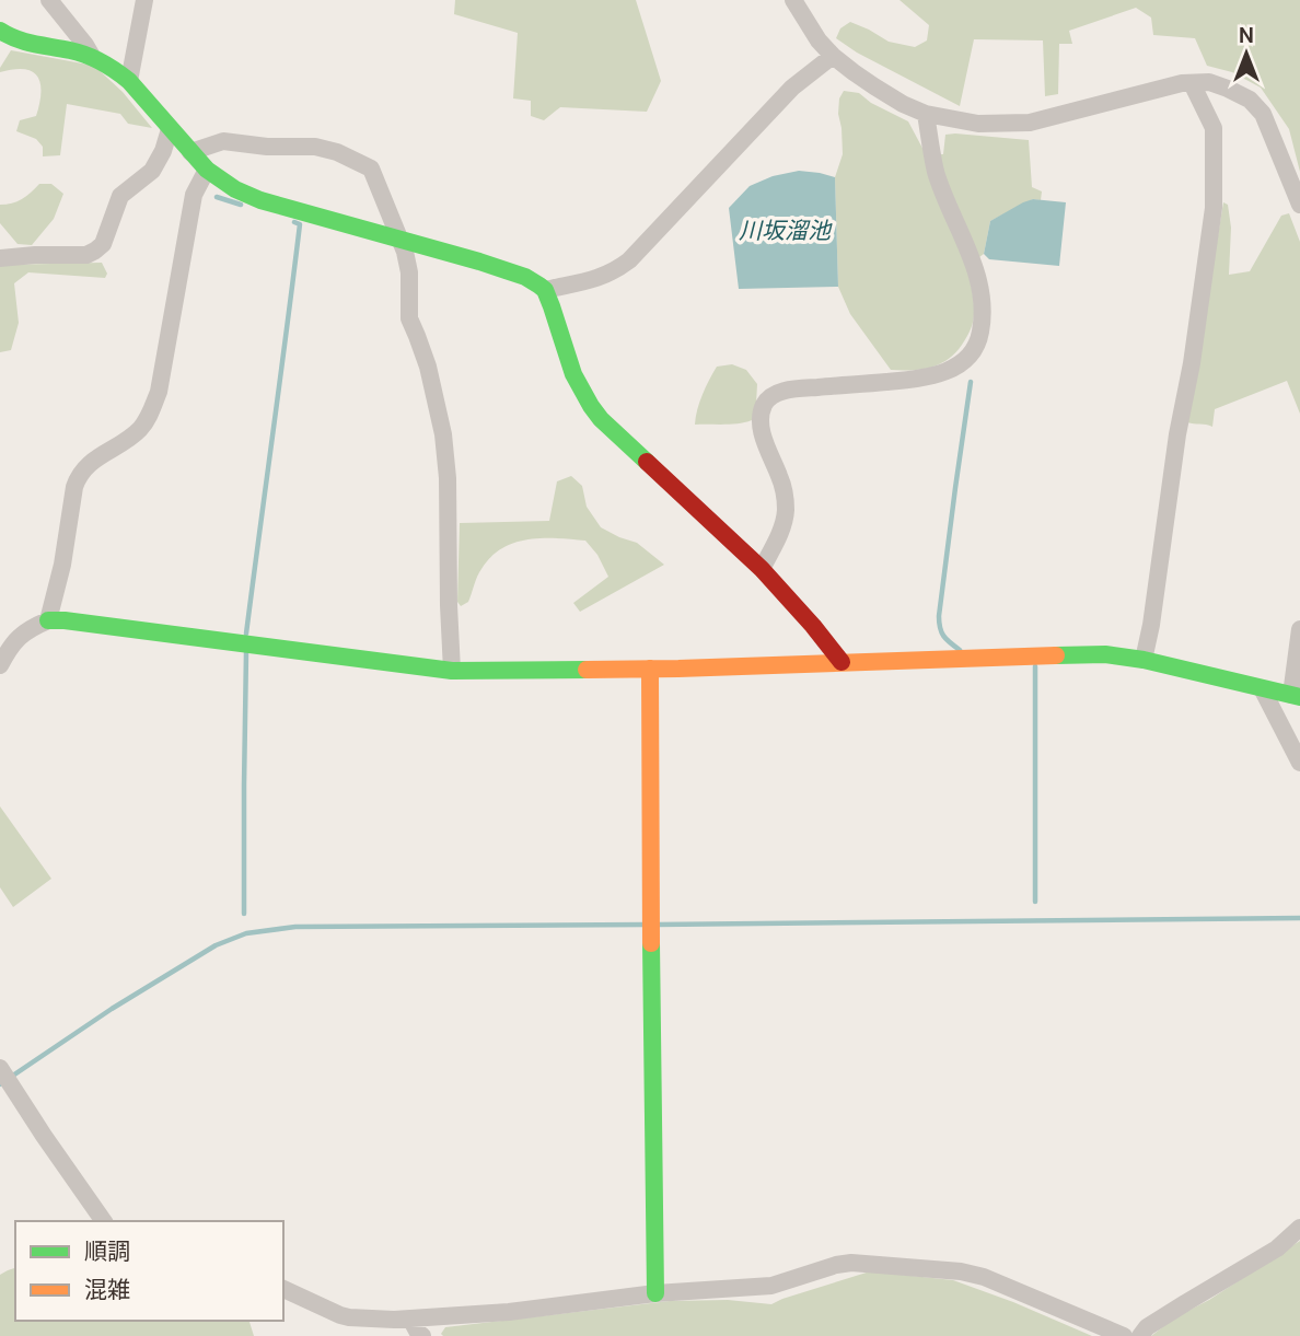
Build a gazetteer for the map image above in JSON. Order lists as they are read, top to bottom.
{
  "water": ["川坂溜池"],
  "legend": ["順調", "混雑"],
  "north": "top"
}
